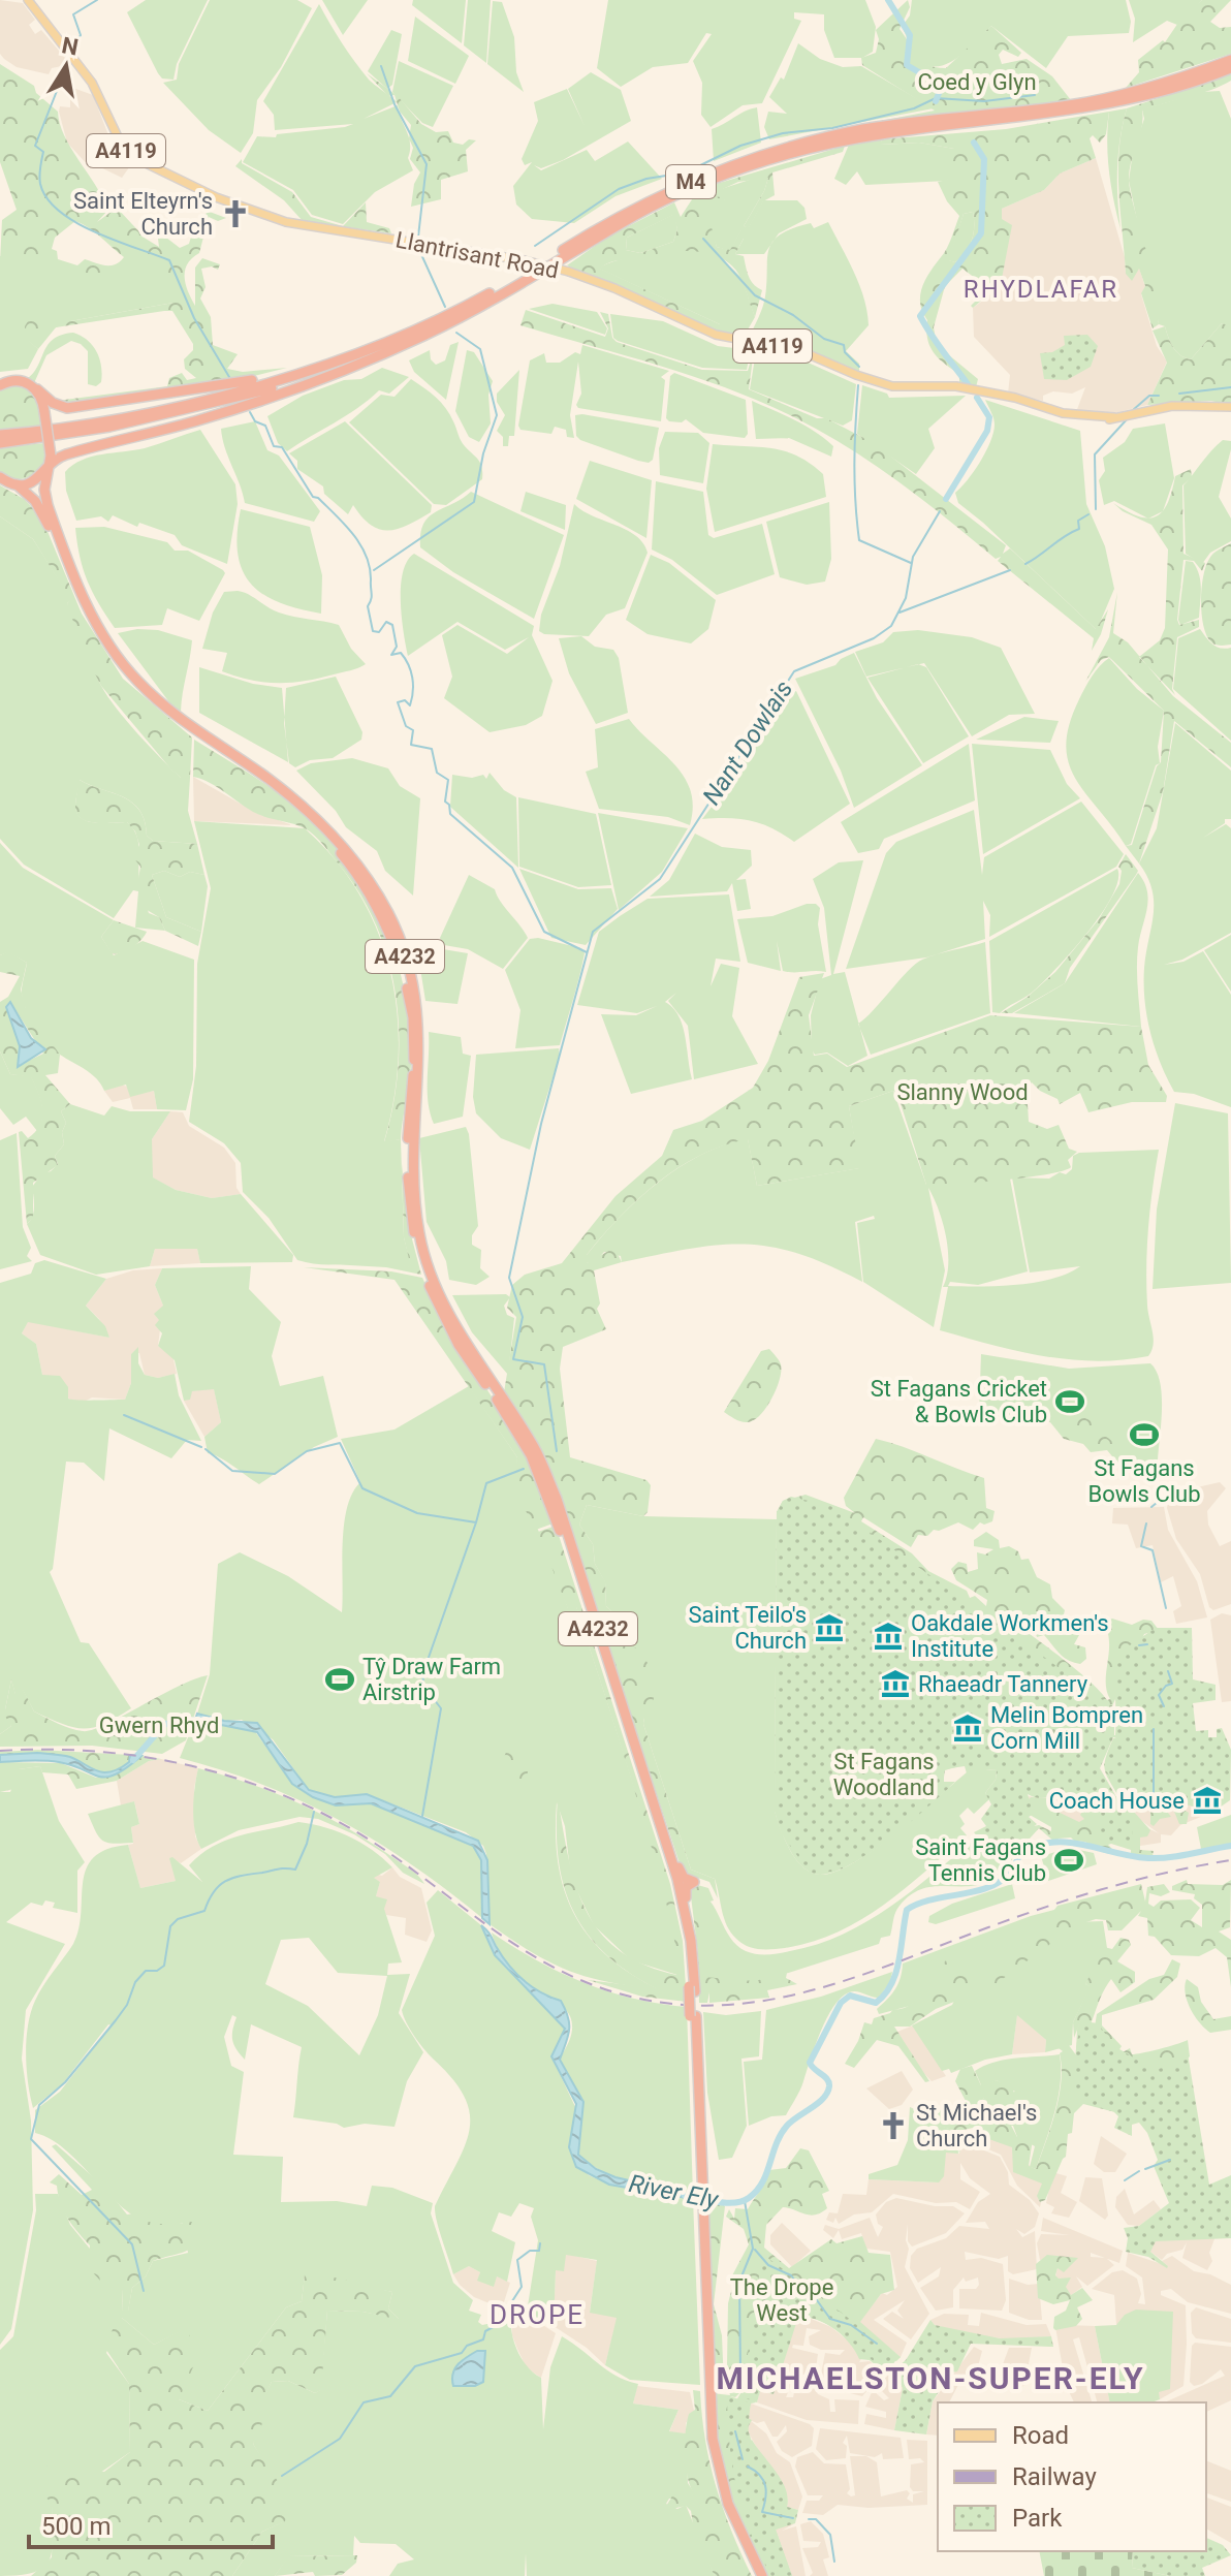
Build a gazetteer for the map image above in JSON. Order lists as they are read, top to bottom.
{
  "streets": {
    "highway": ["M4", "A4232"],
    "main road": ["A4119", "Llantrisant Road"]
  },
  "districts": ["RHYDLAFAR", "DROPE", "MICHAELSTON-SUPER-ELY"],
  "water": ["Nant Dowlais", "River Ely"],
  "parks": [
    "Coed y Glyn",
    "Slanny Wood",
    "Gwern Rhyd",
    "St Fagans Woodland",
    "The Drope West"
  ],
  "places": {
    "church": ["Saint Elteyrn's Church", "St Michael's Church"],
    "sports": [
      "St Fagans Cricket & Bowls Club",
      "St Fagans Bowls Club",
      "Tŷ Draw Farm Airstrip",
      "Saint Fagans Tennis Club"
    ],
    "museum": [
      "Saint Teilo's Church",
      "Oakdale Workmen's Institute",
      "Rhaeadr Tannery",
      "Melin Bompren Corn Mill",
      "Coach House"
    ]
  },
  "legend": ["Road", "Railway", "Park"],
  "scale_bar": "500 m",
  "north": "top"
}
